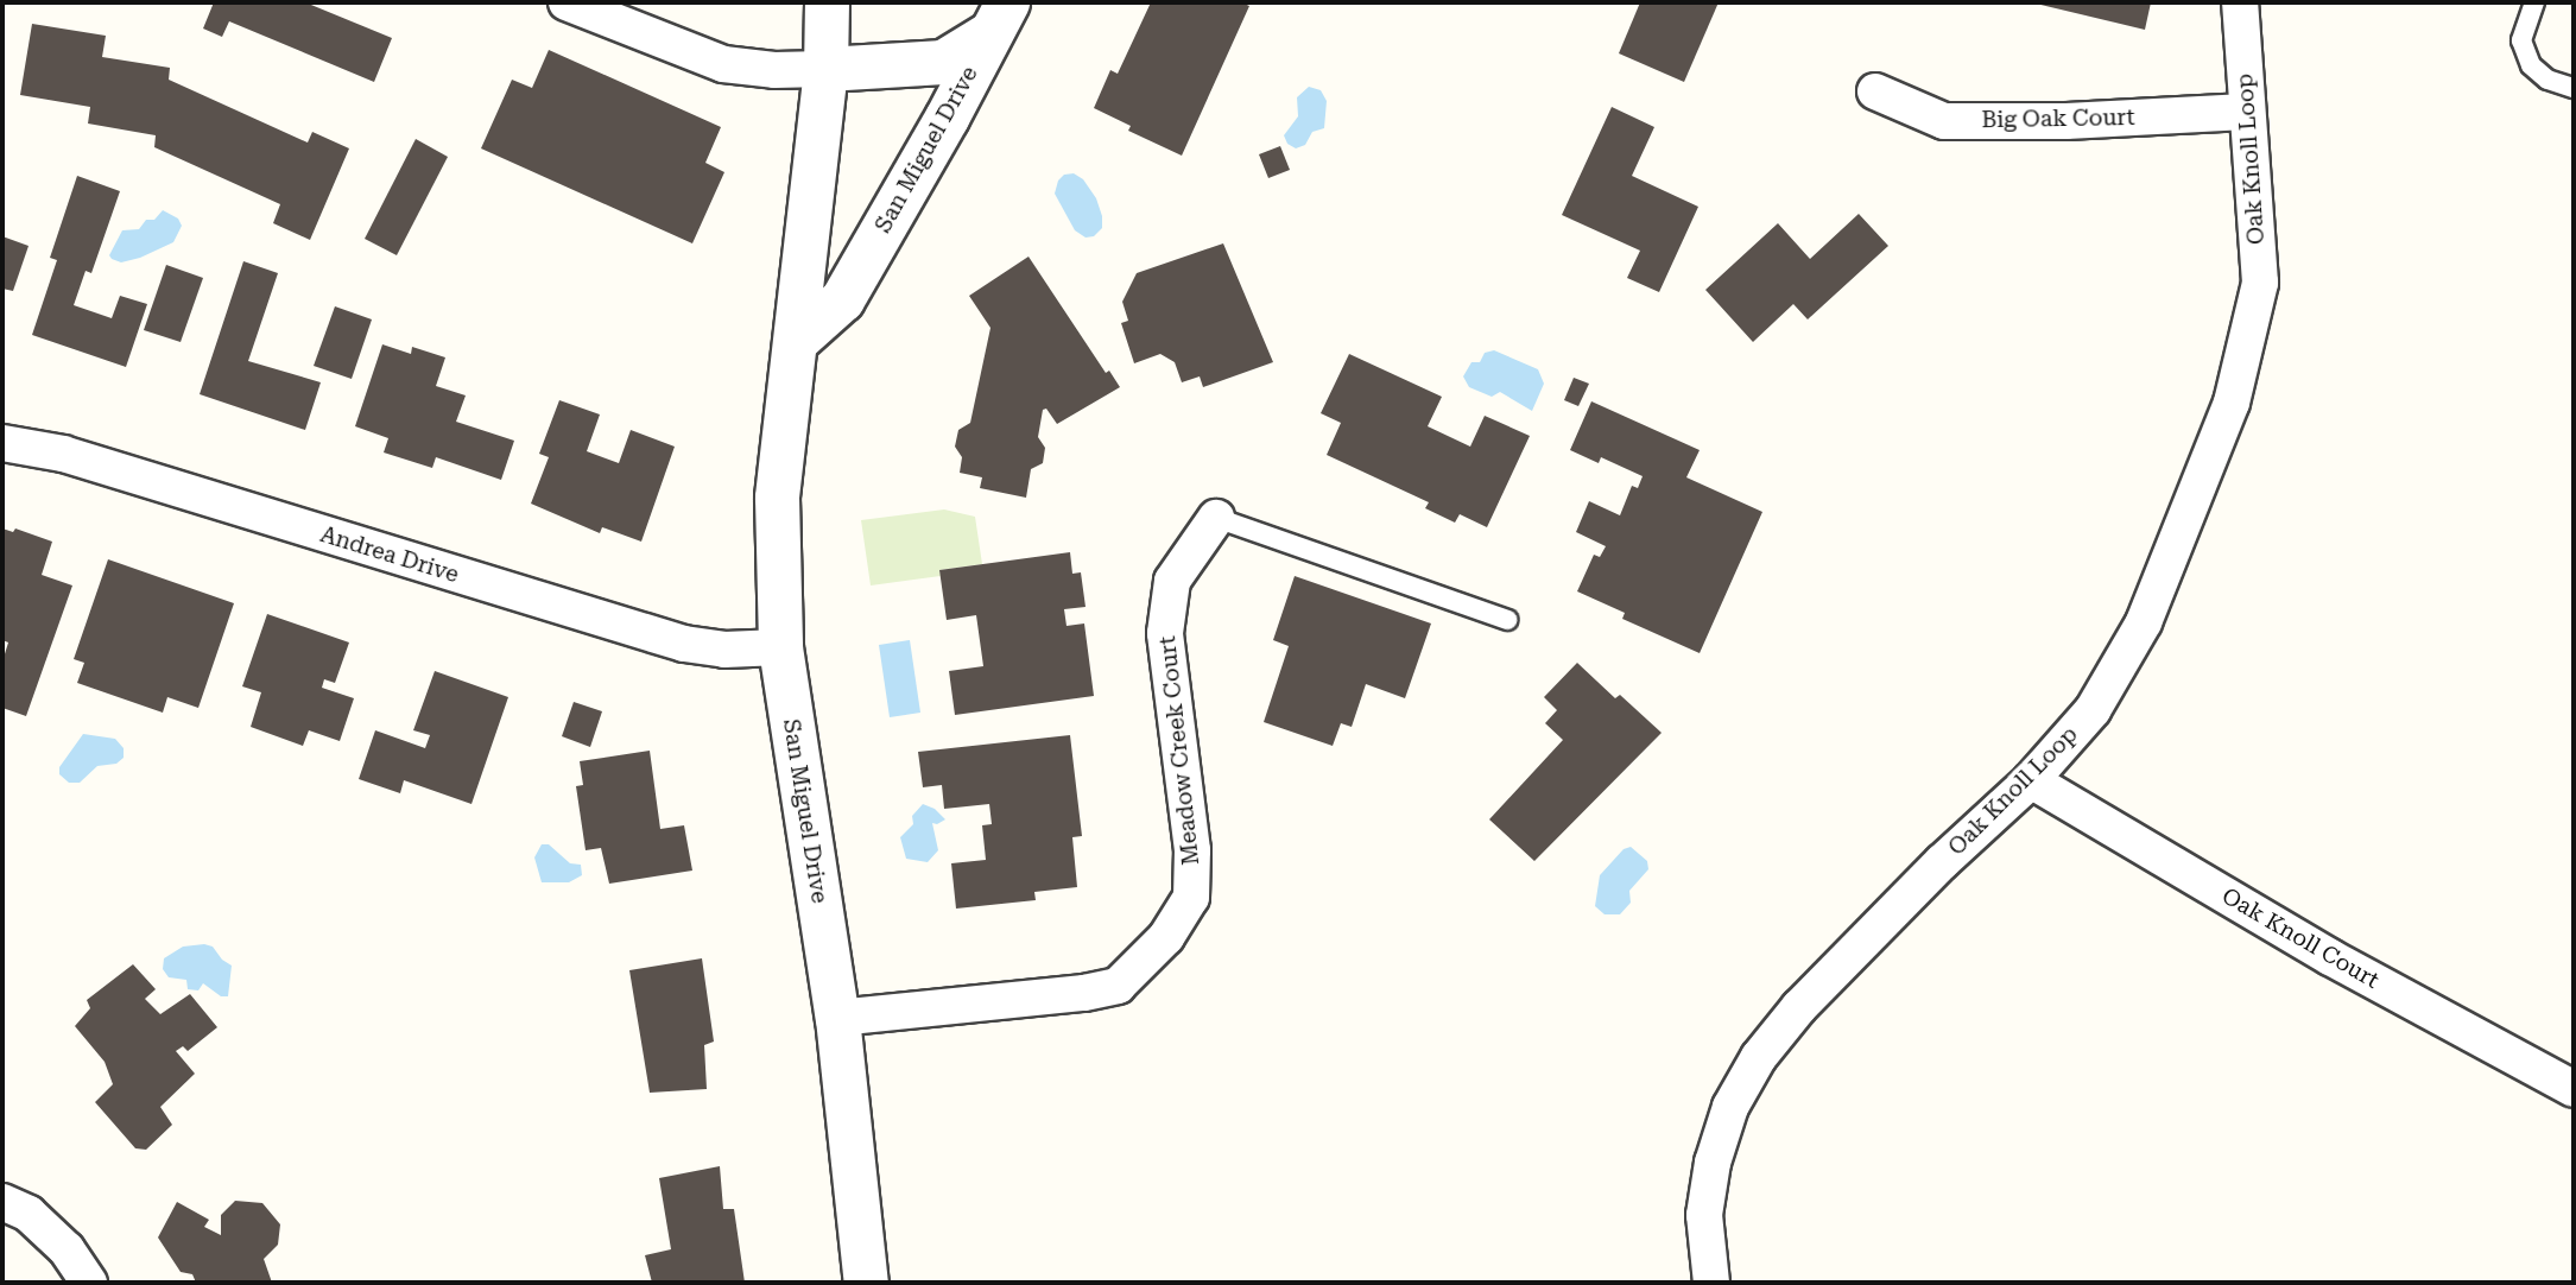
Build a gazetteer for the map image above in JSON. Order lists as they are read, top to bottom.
{
  "streets": {
    "street": [
      "Big Oak Court",
      "San Miguel Drive",
      "Oak Knoll Loop",
      "Andrea Drive",
      "Meadow Creek Court",
      "Oak Knoll Court"
    ]
  },
  "crossings": [
    ["Big Oak Court", "Oak Knoll Loop"],
    ["San Miguel Drive", "Andrea Drive"],
    ["San Miguel Drive", "Meadow Creek Court"],
    ["Oak Knoll Loop", "Oak Knoll Court"]
  ]
}
